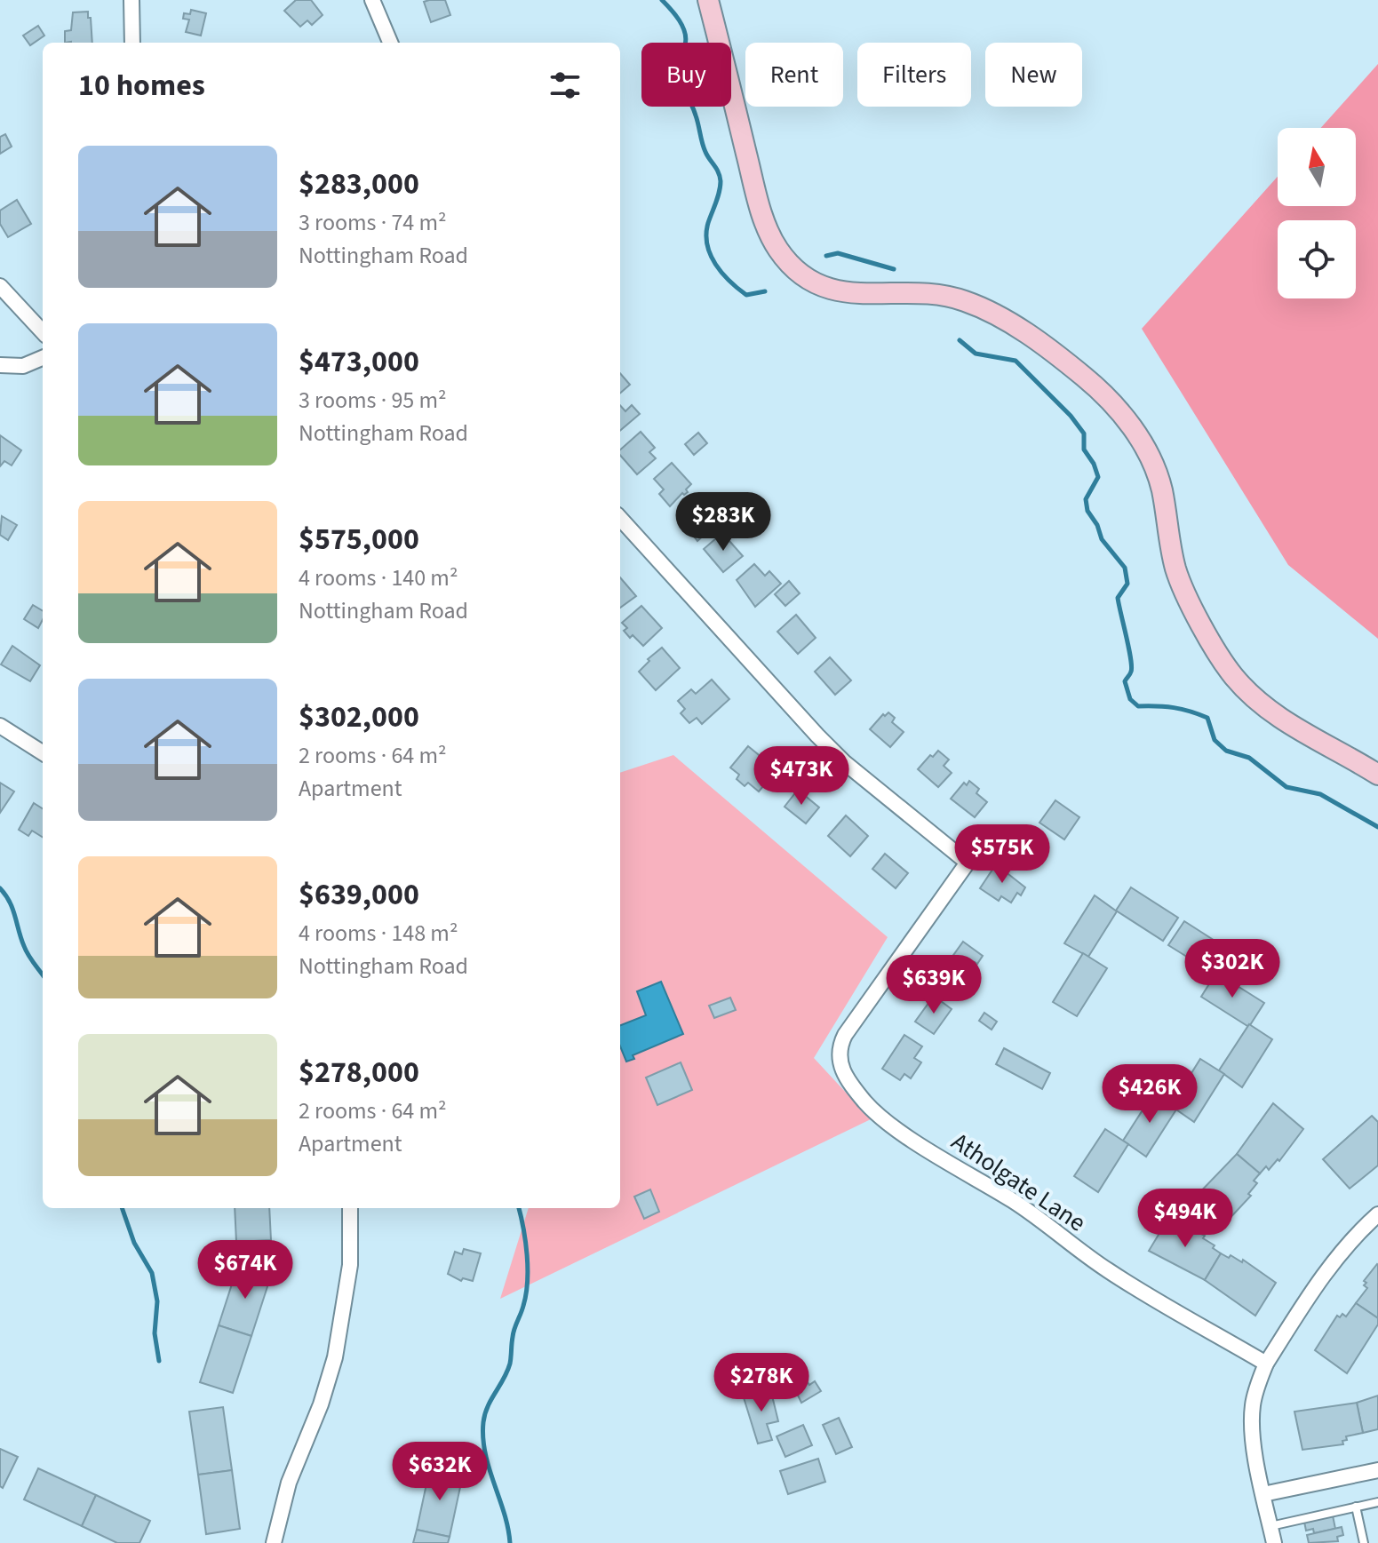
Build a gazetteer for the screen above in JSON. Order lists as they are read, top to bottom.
{
  "streets": {
    "street": ["Atholgate Lane"]
  },
  "north": "top",
  "page": {
    "chip": [
      "Buy",
      "Rent",
      "Filters",
      "New"
    ],
    "heading": "10 homes",
    "list": [
      {
        "name": "$283,000",
        "note": "3 rooms · 74 m² · Nottingham Road"
      },
      {
        "name": "$473,000",
        "note": "3 rooms · 95 m² · Nottingham Road"
      },
      {
        "name": "$575,000",
        "note": "4 rooms · 140 m² · Nottingham Road"
      },
      {
        "name": "$302,000",
        "note": "2 rooms · 64 m² · Apartment"
      },
      {
        "name": "$639,000",
        "note": "4 rooms · 148 m² · Nottingham Road"
      },
      {
        "name": "$278,000",
        "note": "2 rooms · 64 m² · Apartment"
      }
    ],
    "price": [
      "$283K",
      "$473K",
      "$575K",
      "$302K",
      "$639K",
      "$426K",
      "$494K",
      "$674K",
      "$278K",
      "$632K"
    ]
  }
}
